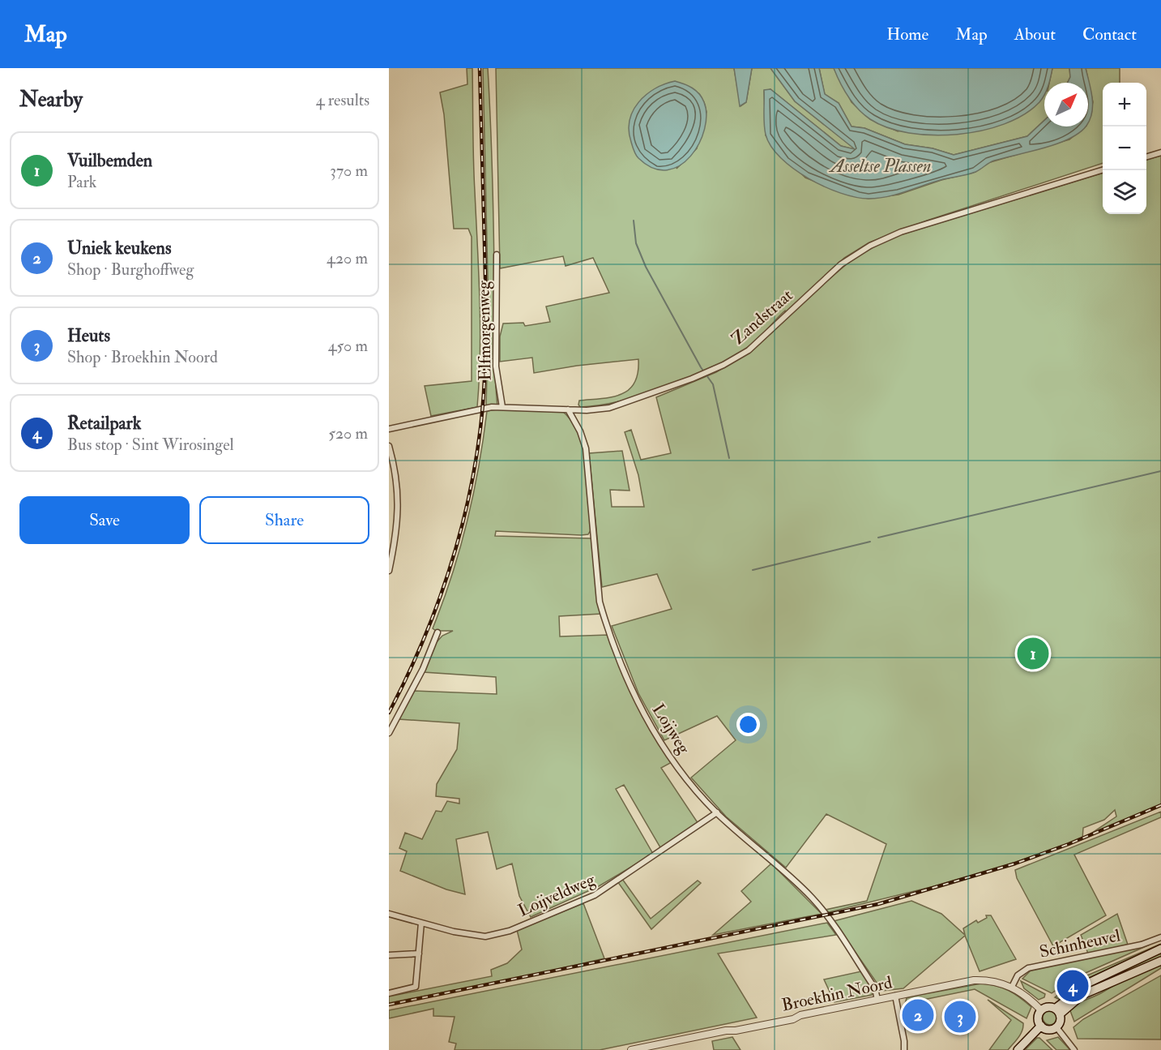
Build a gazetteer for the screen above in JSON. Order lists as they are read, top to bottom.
{
  "streets": {
    "street": [
      "Zandstraat",
      "Elfmorgenweg",
      "Loijweg",
      "Loijveldweg",
      "Schinheuvel",
      "Broekhin Noord"
    ]
  },
  "crossings": [
    ["Zandstraat", "Elfmorgenweg"],
    ["Zandstraat", "Loijweg"],
    ["Loijweg", "Loijveldweg"],
    ["Loijweg", "Broekhin Noord"],
    ["Schinheuvel", "Broekhin Noord"]
  ],
  "water": ["Asseltse Plassen"],
  "north": "top right",
  "page": {
    "header": "Map",
    "nav": [
      "Home",
      "Map",
      "About",
      "Contact"
    ],
    "heading": ["Nearby", "4 results"],
    "map_buttons": ["+", "−"],
    "list": [
      {
        "mark": "1",
        "name": "Vuilbemden",
        "note": "Park",
        "value": "370 m"
      },
      {
        "mark": "2",
        "name": "Uniek keukens",
        "note": "Shop · Burghoffweg",
        "value": "420 m"
      },
      {
        "mark": "3",
        "name": "Heuts",
        "note": "Shop · Broekhin Noord",
        "value": "450 m"
      },
      {
        "mark": "4",
        "name": "Retailpark",
        "note": "Bus stop · Sint Wirosingel",
        "value": "520 m"
      }
    ],
    "buttons": ["Save", "Share"],
    "pins": [
      "1",
      "4",
      "2",
      "3"
    ]
  }
}
